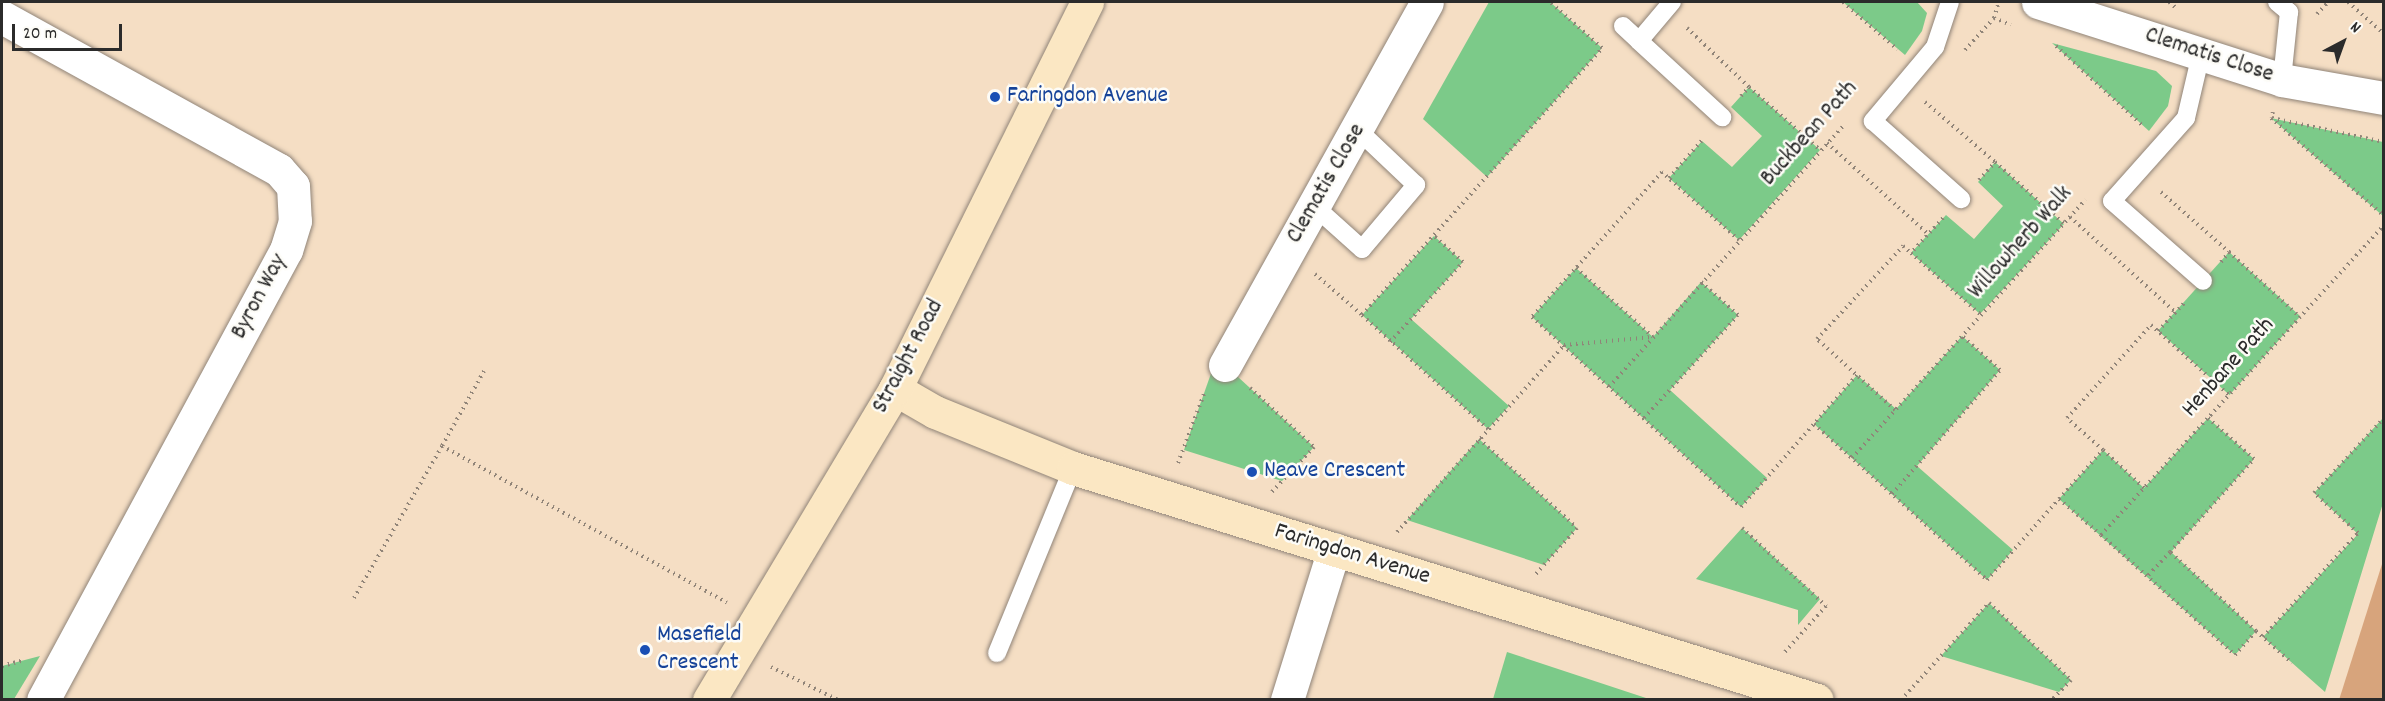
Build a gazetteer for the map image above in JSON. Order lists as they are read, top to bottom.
{
  "streets": {
    "street": [
      "Clematis Close",
      "Byron Way",
      "Straight Road",
      "Faringdon Avenue"
    ],
    "path": ["Buckbean Path", "Willowherb Walk", "Henbane Path"]
  },
  "crossings": [
    ["Straight Road", "Faringdon Avenue"]
  ],
  "places": ["Faringdon Avenue", "Neave Crescent", "Masefield Crescent"],
  "scale_bar": "20 m",
  "north": "top right"
}
